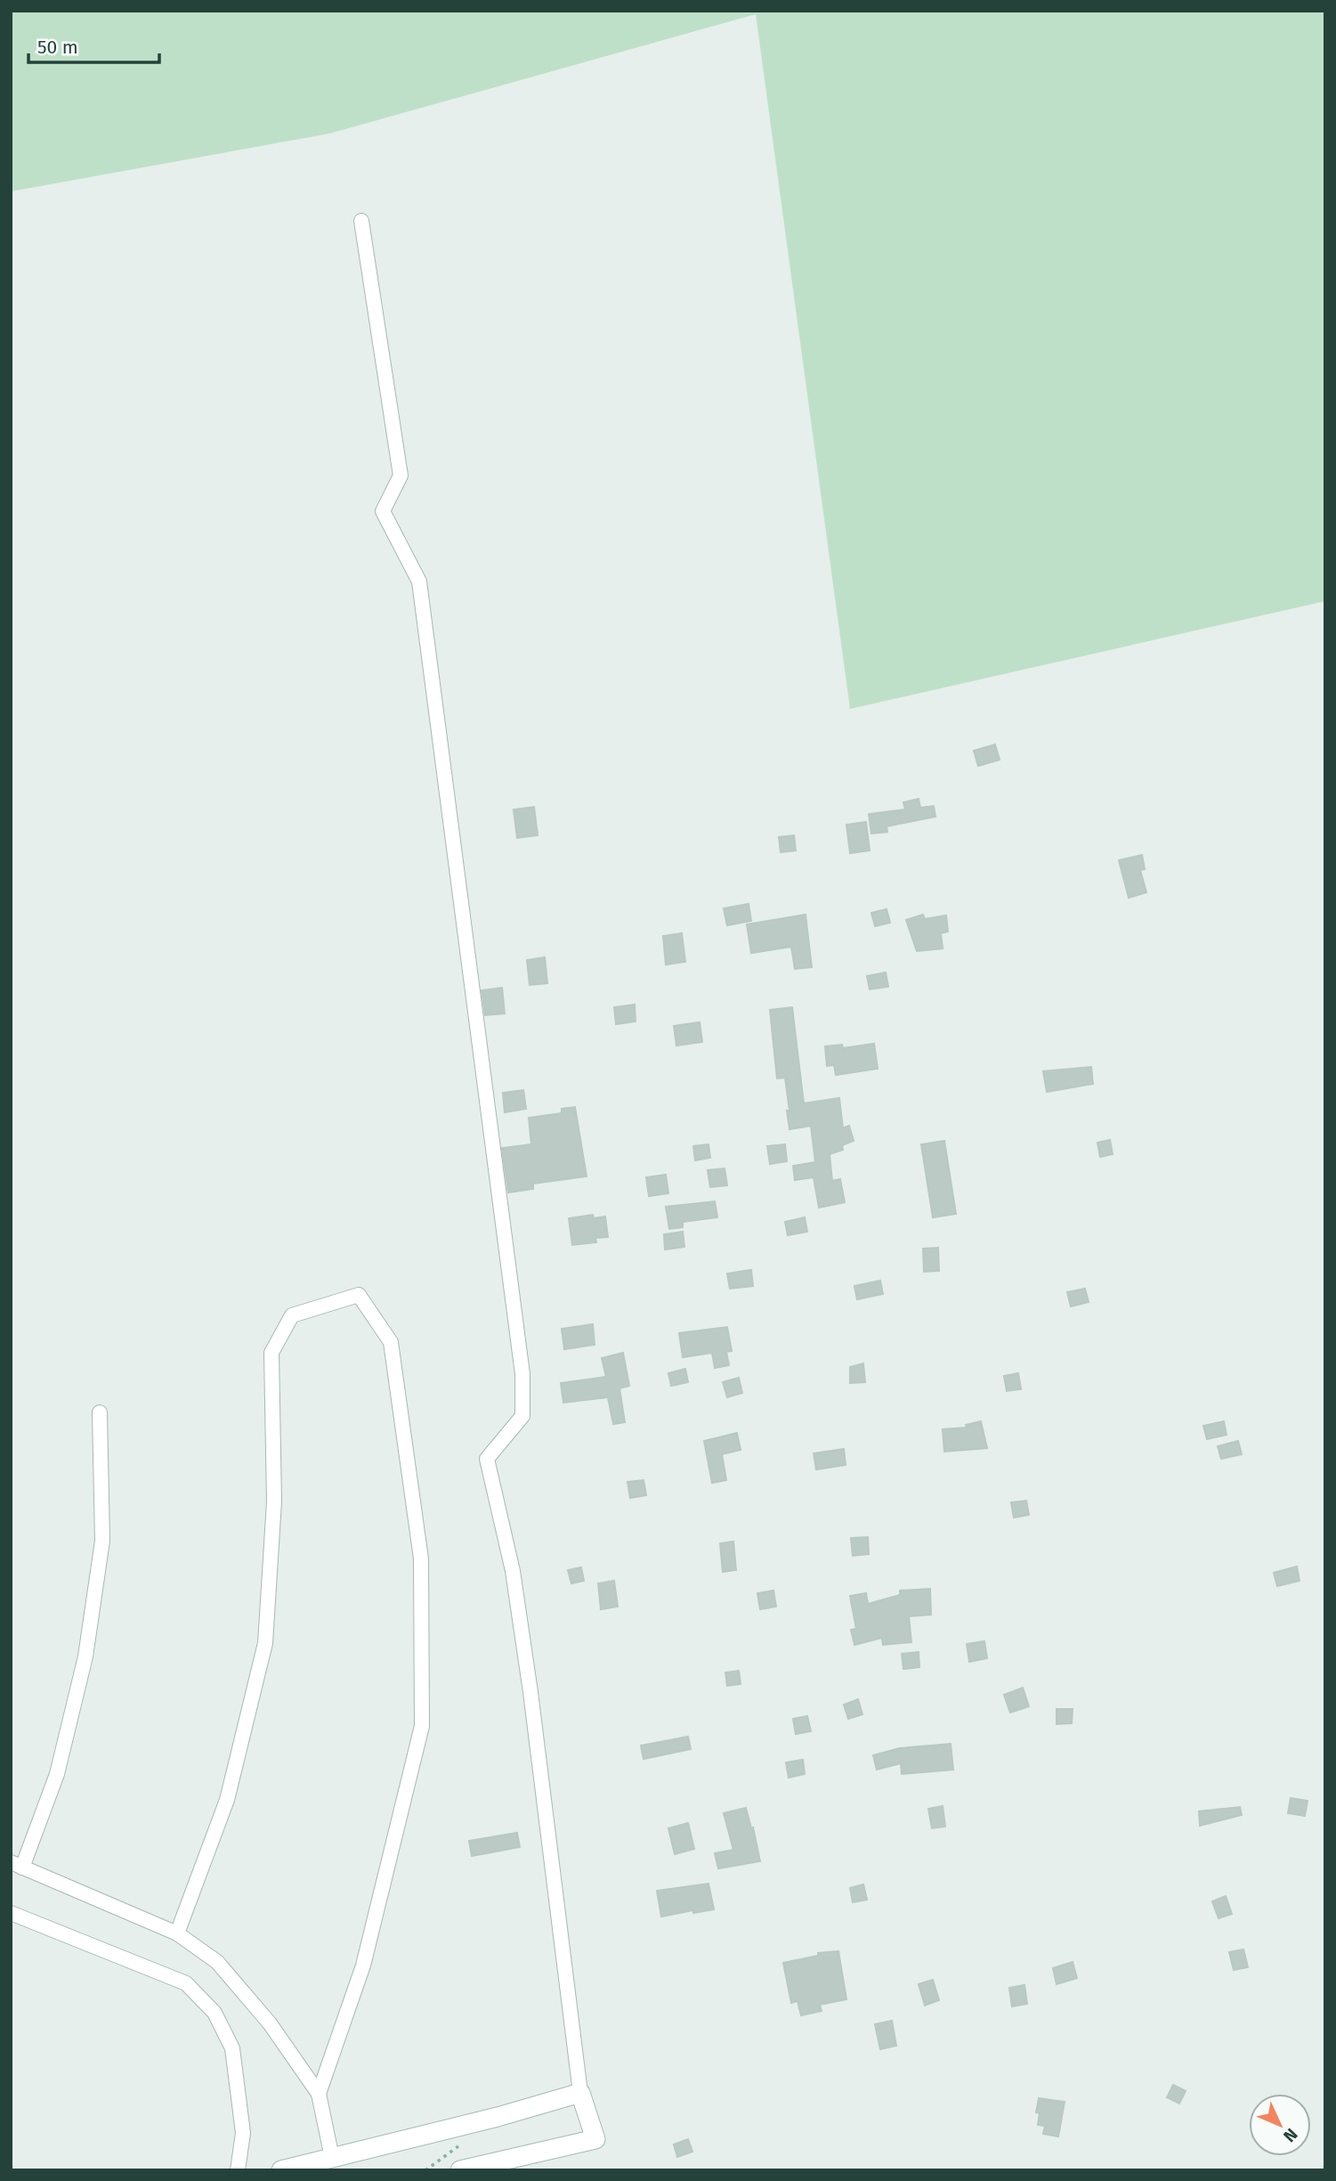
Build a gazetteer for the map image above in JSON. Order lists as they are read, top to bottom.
{
  "scale_bar": "50 m",
  "north": "bottom right"
}
